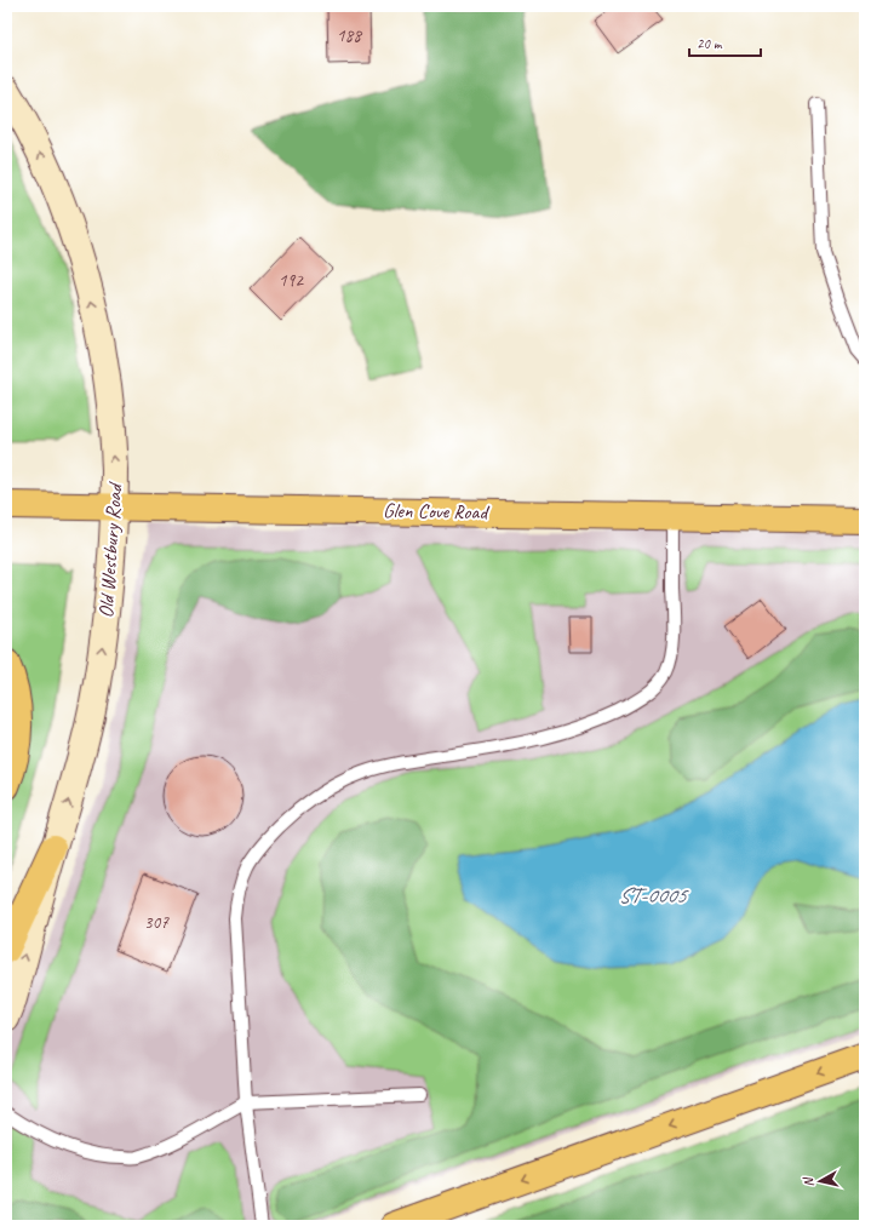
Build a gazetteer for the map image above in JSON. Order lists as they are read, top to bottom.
{
  "streets": {
    "main road": ["Glen Cove Road", "Old Westbury Road"]
  },
  "crossings": [
    ["Glen Cove Road", "Old Westbury Road"]
  ],
  "one_way": ["Old Westbury Road"],
  "water": ["ST-0005"],
  "house_numbers": ["188", "192", "307"],
  "scale_bar": "20 m",
  "north": "left"
}
